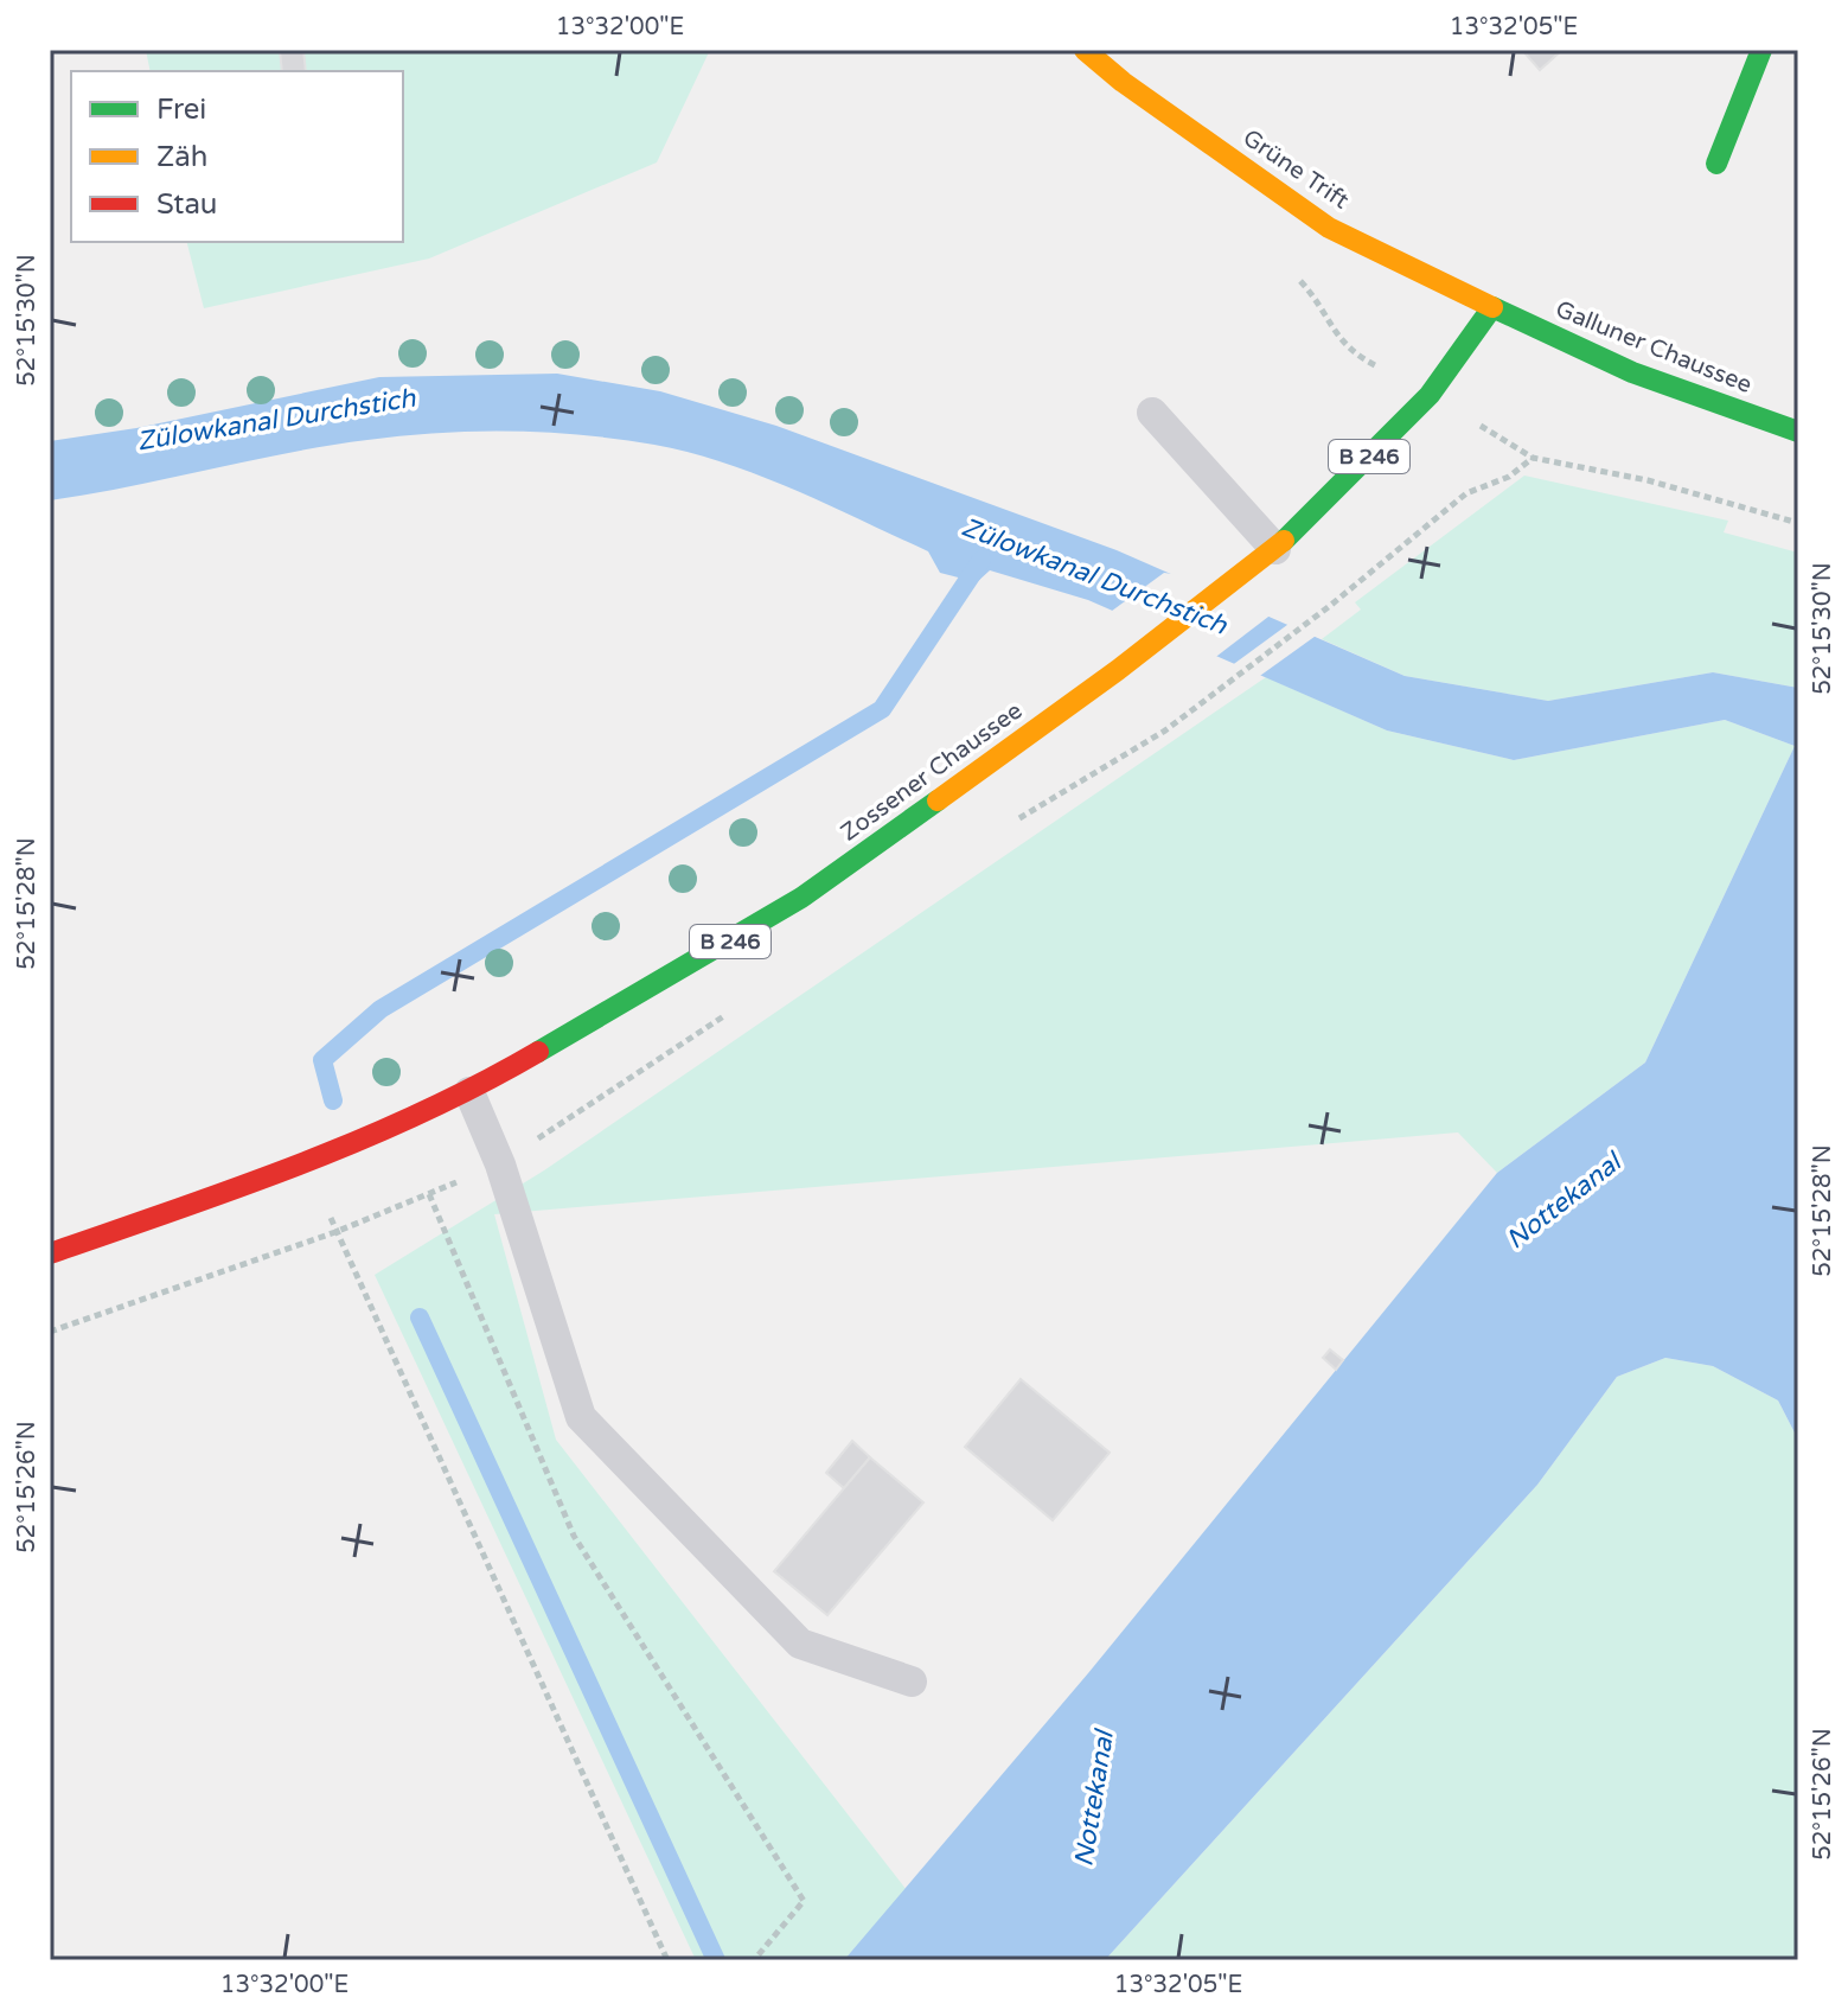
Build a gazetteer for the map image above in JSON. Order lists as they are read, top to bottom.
{
  "streets": {
    "main road": [
      "Grüne Trift",
      "Galluner Chaussee",
      "B 246",
      "Zossener Chaussee"
    ]
  },
  "crossings": [
    ["Grüne Trift", "Galluner Chaussee"],
    ["Grüne Trift", "Zossener Chaussee"],
    ["Galluner Chaussee", "Zossener Chaussee"]
  ],
  "water": ["Zülowkanal Durchstich", "Nottekanal"],
  "legend": ["Frei", "Zäh", "Stau"],
  "coordinates": [
    "13°32'00\"E",
    "13°32'05\"E",
    "52°15'30\"N",
    "52°15'28\"N",
    "52°15'26\"N"
  ]
}
